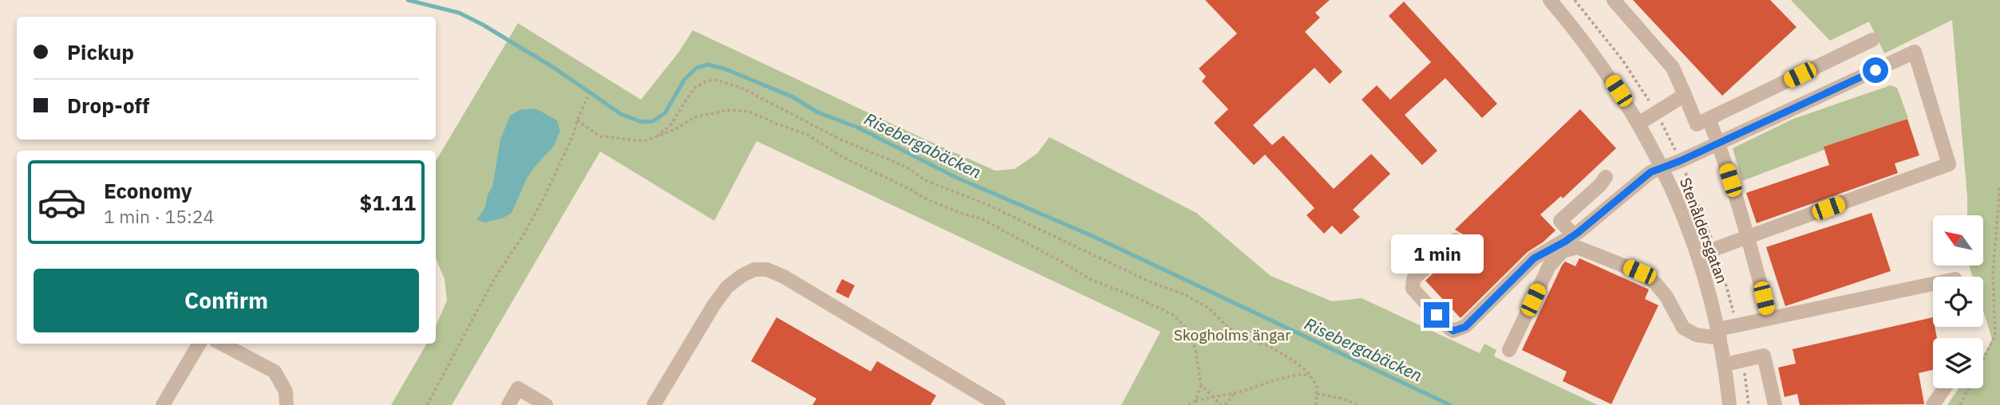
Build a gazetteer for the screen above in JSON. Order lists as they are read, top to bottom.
{
  "streets": {
    "street": ["Stenåldersgatan"]
  },
  "water": ["Risebergabäcken"],
  "parks": ["Skogholms ängar"],
  "north": "top left",
  "page": {
    "banner": ["Pickup", "Drop-off"],
    "list": [
      {
        "name": "Economy",
        "note": "1 min · 15:24",
        "value": "$1.11"
      }
    ],
    "bubble": "1 min",
    "buttons": "Confirm"
  }
}
